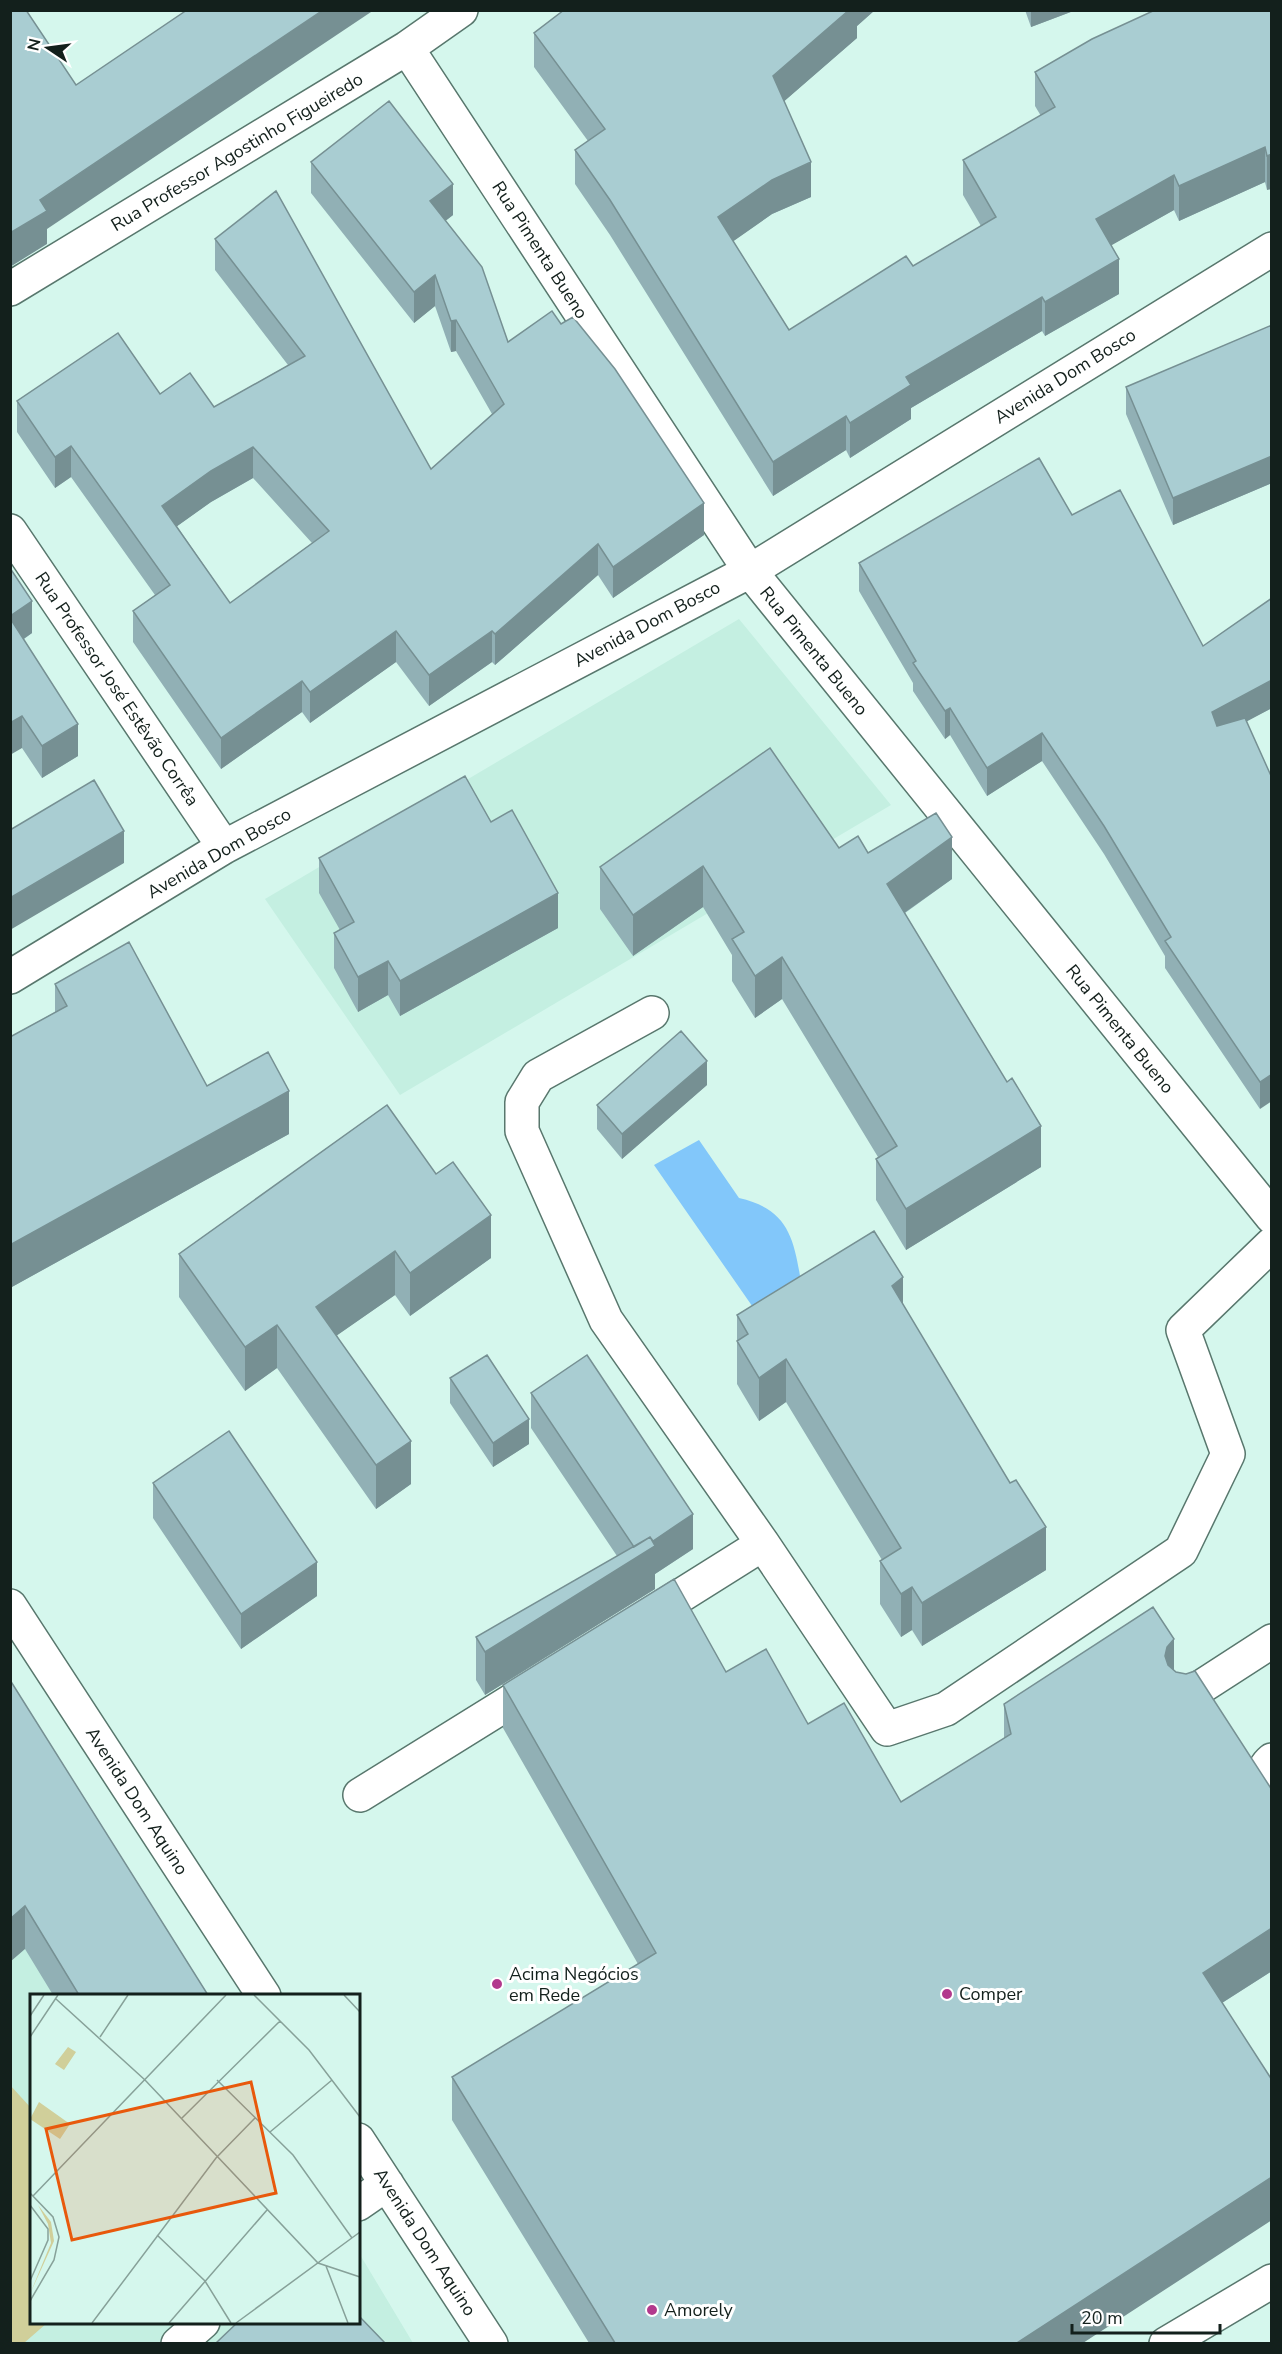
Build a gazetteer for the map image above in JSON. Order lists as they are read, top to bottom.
{
  "streets": {
    "street": [
      "Rua Professor Agostinho Figueiredo",
      "Rua Pimenta Bueno",
      "Avenida Dom Bosco",
      "Rua Professor José Estêvão Corrêa",
      "Avenida Dom Aquino"
    ]
  },
  "crossings": [
    ["Rua Professor Agostinho Figueiredo", "Rua Pimenta Bueno"],
    ["Rua Pimenta Bueno", "Avenida Dom Bosco"],
    ["Avenida Dom Bosco", "Rua Professor José Estêvão Corrêa"]
  ],
  "places": ["Acima Negócios em Rede", "Comper", "Amorely"],
  "scale_bar": "20 m",
  "north": "left"
}
